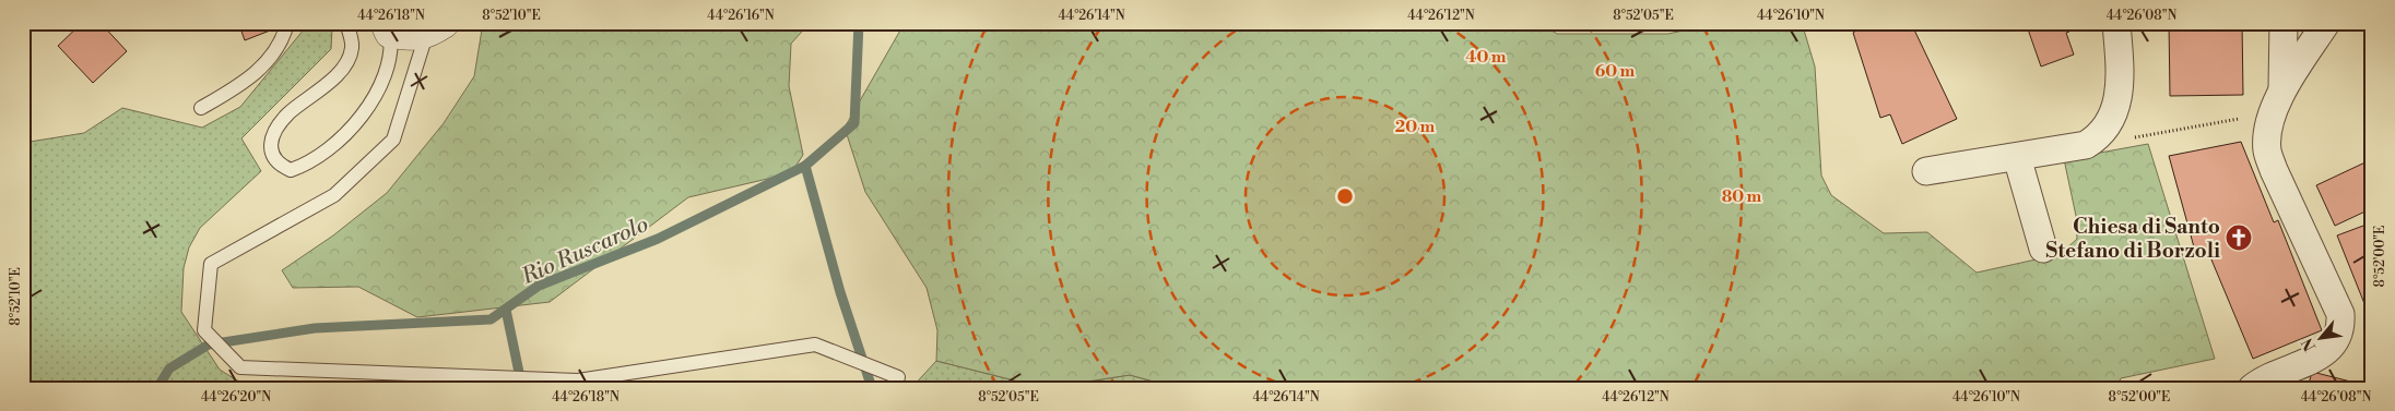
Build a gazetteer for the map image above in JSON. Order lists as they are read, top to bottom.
{
  "water": ["Rio Ruscarolo"],
  "places": {
    "church": ["Chiesa di Santo Stefano di Borzoli"]
  },
  "north": "bottom left",
  "coordinates": [
    "44°26'18\"N",
    "8°52'10\"E",
    "44°26'16\"N",
    "44°26'14\"N",
    "44°26'12\"N",
    "8°52'05\"E",
    "44°26'10\"N",
    "44°26'08\"N",
    "8°52'00\"E",
    "44°26'20\"N"
  ],
  "rings": [
    "40 m",
    "60 m",
    "20 m",
    "80 m"
  ]
}
